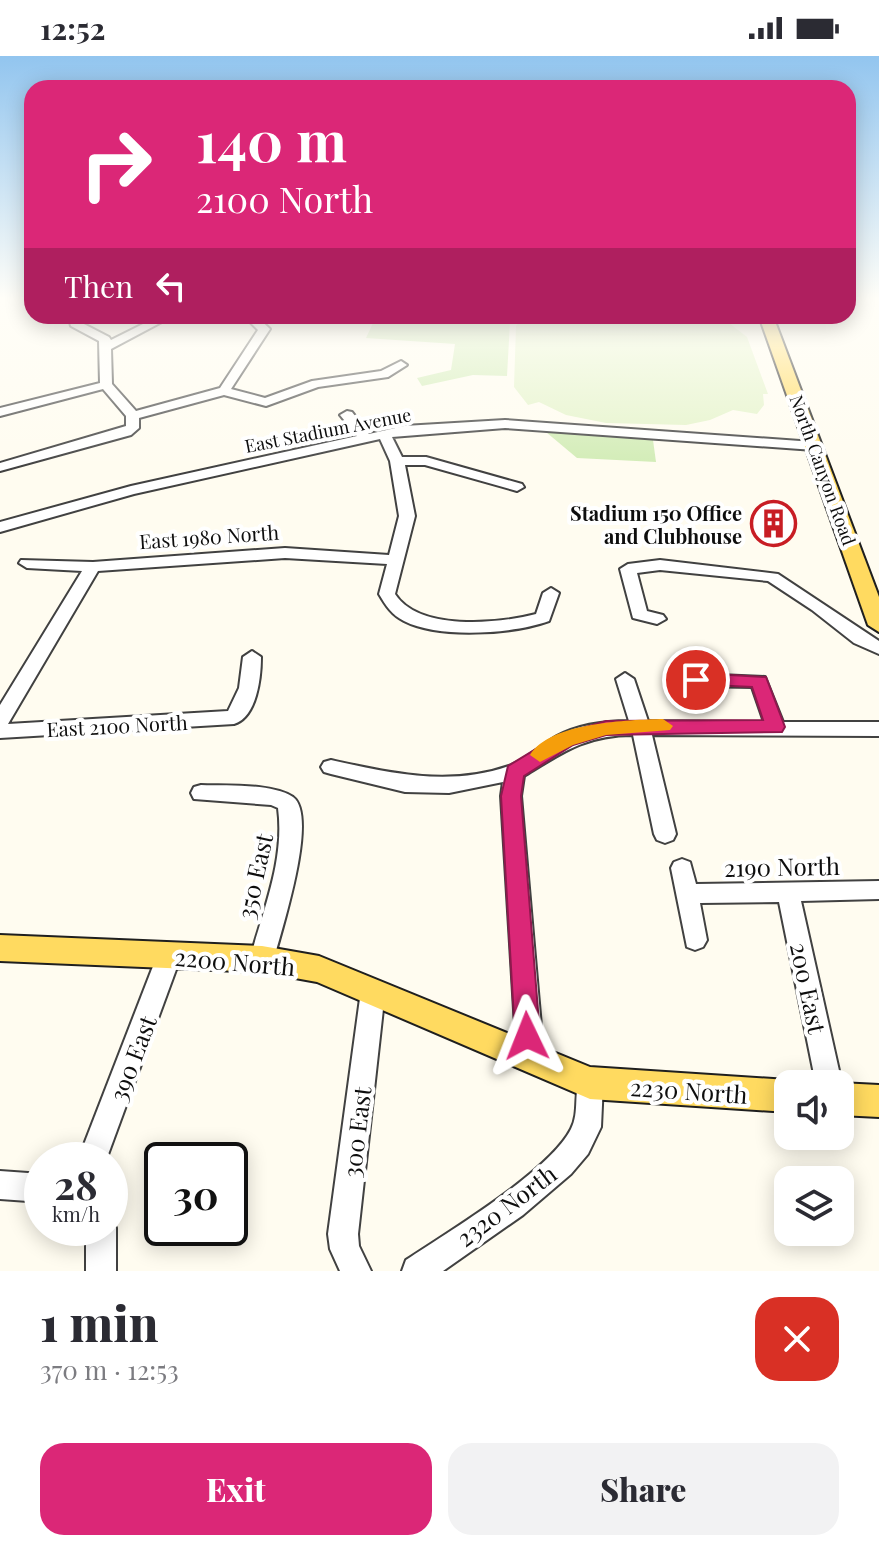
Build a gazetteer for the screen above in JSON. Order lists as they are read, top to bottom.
{
  "streets": {
    "main road": ["North Canyon Road", "2200 North", "2230 North"],
    "street": [
      "East Stadium Avenue",
      "East 1980 North",
      "East 2100 North",
      "2190 North",
      "350 East",
      "200 East",
      "390 East",
      "300 East",
      "2320 North"
    ]
  },
  "crossings": [
    ["East Stadium Avenue", "North Canyon Road"],
    ["2190 North", "200 East"],
    ["350 East", "2200 North"],
    ["2200 North", "390 East"],
    ["2200 North", "2230 North"],
    ["2200 North", "300 East"],
    ["2200 North", "2320 North"],
    ["2230 North", "2320 North"]
  ],
  "places": {
    "building": ["Stadium 150 Office and Clubhouse"]
  },
  "page": {
    "status": "12:52",
    "turn": ["140 m", "2100 North"],
    "then": "Then",
    "speed": "28 km/h",
    "limit": "30",
    "heading": ["1 min", "370 m · 12:53"],
    "buttons": ["Exit", "Share"]
  }
}
